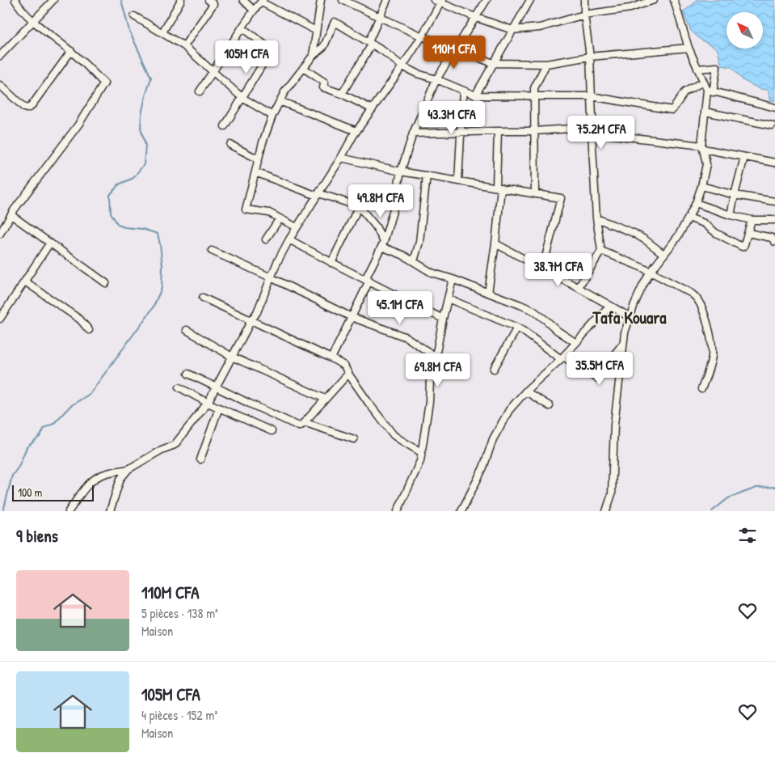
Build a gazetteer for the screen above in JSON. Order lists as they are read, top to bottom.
{
  "districts": ["Tafa Kouara"],
  "scale_bar": "100 m",
  "north": "top left",
  "page": {
    "price": [
      "110M CFA",
      "105M CFA",
      "43.3M CFA",
      "75.2M CFA",
      "49.8M CFA",
      "38.7M CFA",
      "45.1M CFA",
      "35.5M CFA",
      "69.8M CFA"
    ],
    "scale": "100 m",
    "heading": "9 biens",
    "list": [
      {
        "name": "110M CFA",
        "note": "5 pièces · 138 m² · Maison"
      },
      {
        "name": "105M CFA",
        "note": "4 pièces · 152 m² · Maison"
      }
    ]
  }
}
